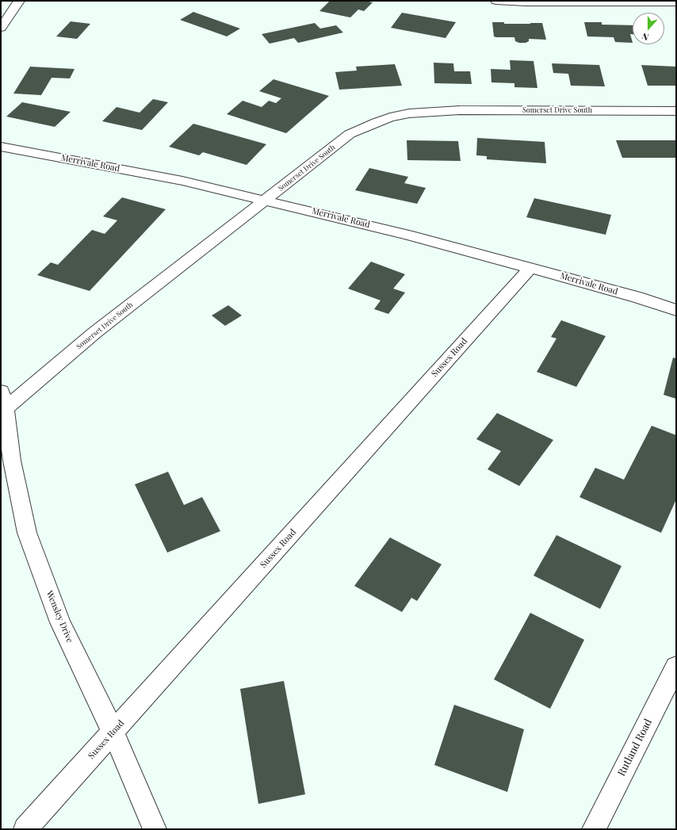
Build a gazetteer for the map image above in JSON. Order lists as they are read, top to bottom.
{
  "streets": {
    "street": [
      "Somerset Drive South",
      "Merrivale Road",
      "Sussex Road",
      "Wensley Drive",
      "Rutland Road"
    ]
  },
  "crossings": [
    ["Somerset Drive South", "Merrivale Road"],
    ["Somerset Drive South", "Wensley Drive"],
    ["Merrivale Road", "Sussex Road"],
    ["Sussex Road", "Wensley Drive"]
  ],
  "north": "bottom"
}
